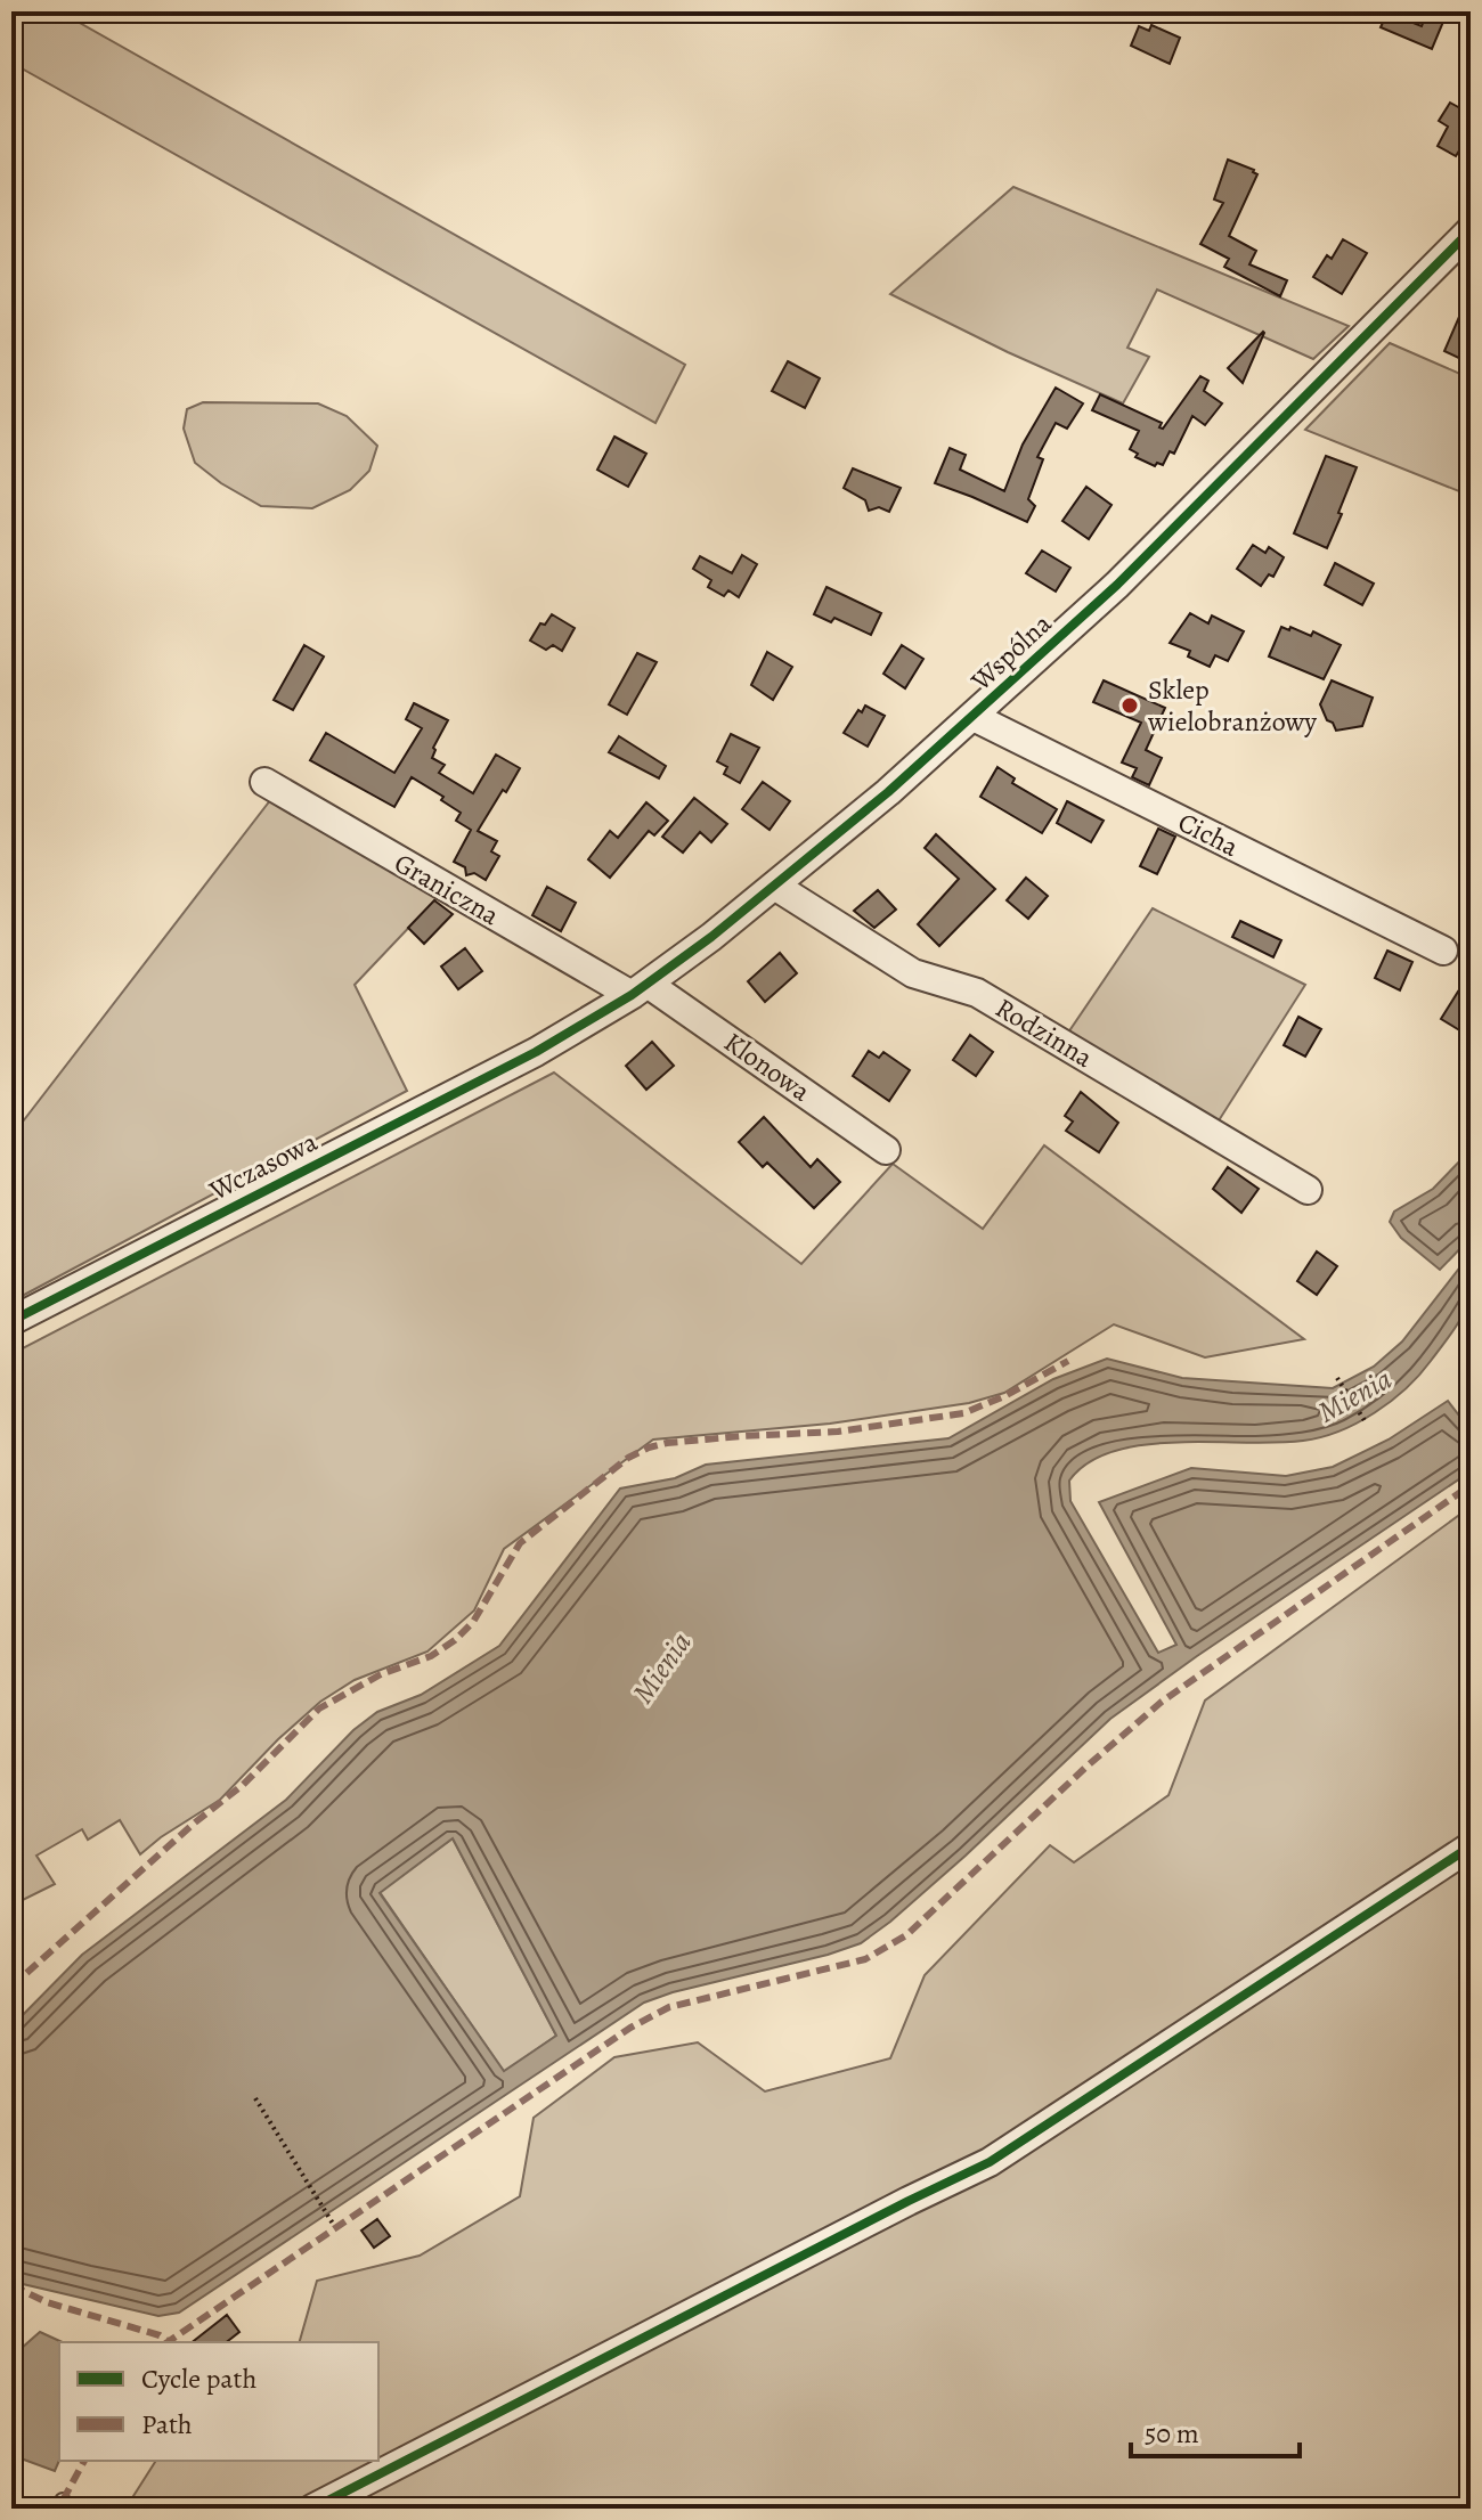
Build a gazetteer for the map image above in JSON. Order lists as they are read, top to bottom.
{
  "streets": {
    "street": [
      "Wspólna",
      "Cicha",
      "Graniczna",
      "Rodzinna",
      "Klonowa",
      "Wczasowa"
    ]
  },
  "crossings": [
    ["Wspólna", "Cicha"],
    ["Wspólna", "Graniczna"],
    ["Wspólna", "Rodzinna"],
    ["Wspólna", "Klonowa"],
    ["Wspólna", "Wczasowa"],
    ["Graniczna", "Klonowa"]
  ],
  "water": ["Mienia"],
  "places": ["Sklep wielobranżowy"],
  "legend": ["Cycle path", "Path"],
  "scale_bar": "50 m"
}
